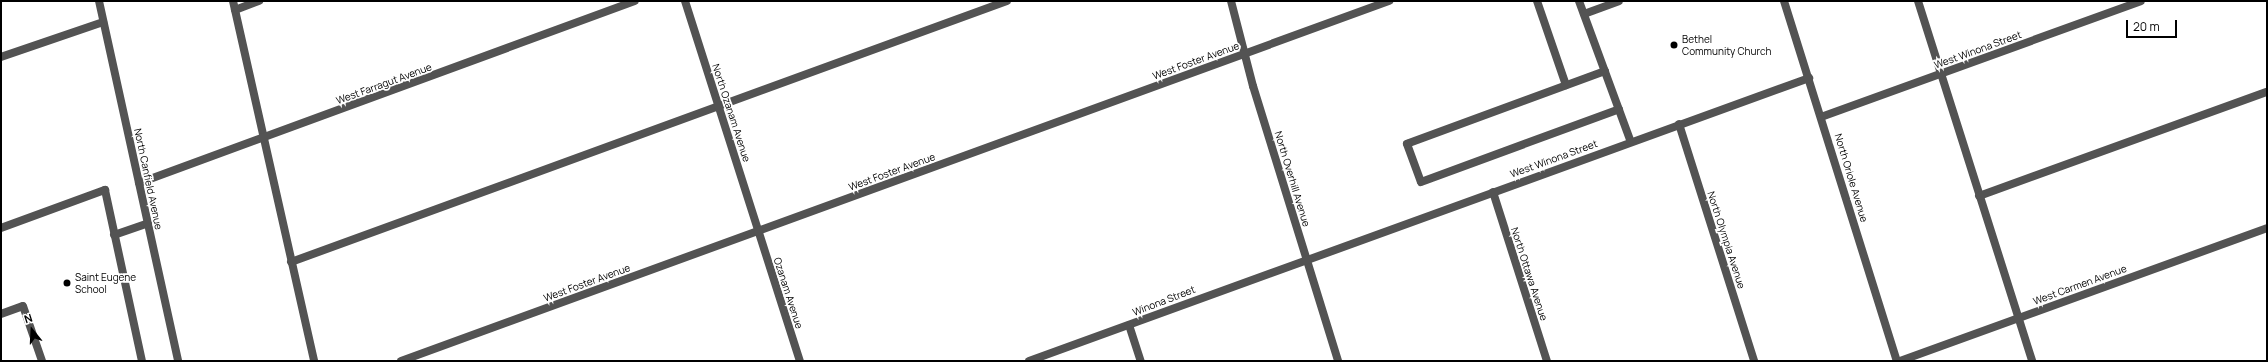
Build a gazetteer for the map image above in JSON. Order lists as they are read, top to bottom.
{
  "streets": {
    "street": [
      "West Winona Street",
      "West Foster Avenue",
      "West Farragut Avenue",
      "North Ozanam Avenue",
      "North Oriole Avenue",
      "North Canfield Avenue",
      "North Overhill Avenue",
      "North Olympia Avenue",
      "North Ottawa Avenue",
      "West Carmen Avenue",
      "Ozanam Avenue",
      "Winona Street"
    ]
  },
  "crossings": [
    ["West Winona Street", "North Oriole Avenue"],
    ["West Winona Street", "North Overhill Avenue"],
    ["West Winona Street", "North Olympia Avenue"],
    ["West Winona Street", "North Ottawa Avenue"],
    ["West Winona Street", "Winona Street"],
    ["West Foster Avenue", "North Ozanam Avenue"],
    ["West Foster Avenue", "North Overhill Avenue"],
    ["West Foster Avenue", "Ozanam Avenue"],
    ["West Farragut Avenue", "North Canfield Avenue"],
    ["North Ozanam Avenue", "Ozanam Avenue"],
    ["North Overhill Avenue", "Winona Street"]
  ],
  "places": ["Bethel Community Church", "Saint Eugene School"],
  "scale_bar": "20 m",
  "north": "top"
}
